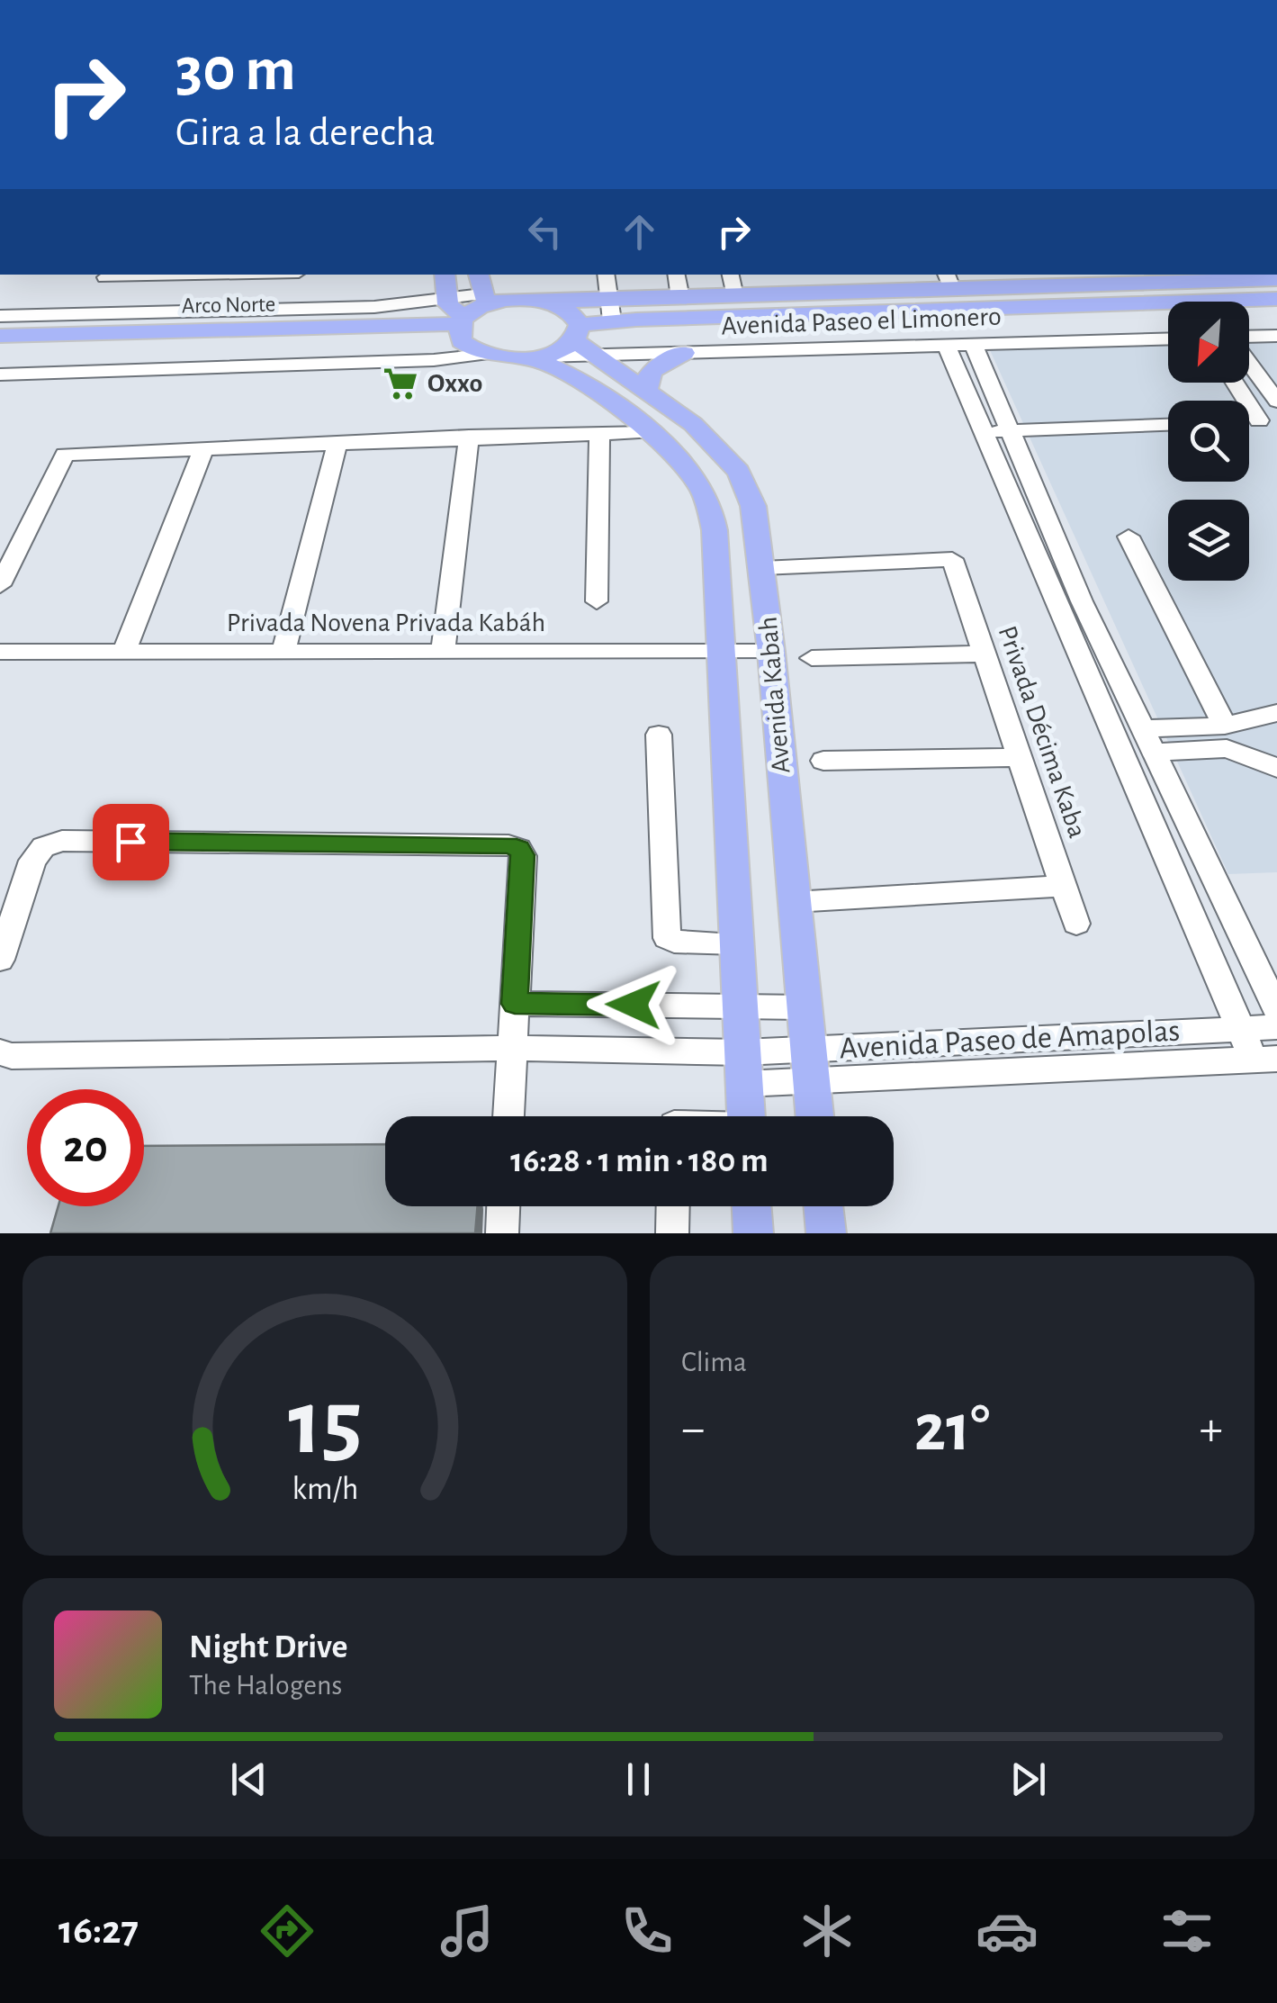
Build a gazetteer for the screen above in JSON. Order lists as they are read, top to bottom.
{
  "streets": {
    "main road": ["Arco Norte", "Avenida Kabah"],
    "street": [
      "Avenida Paseo el Limonero",
      "Privada Novena Privada Kabáh",
      "Privada Décima Kaba",
      "Avenida Paseo de Amapolas"
    ]
  },
  "crossings": [
    ["Avenida Paseo el Limonero", "Avenida Kabah"],
    ["Privada Novena Privada Kabáh", "Avenida Kabah"],
    ["Avenida Kabah", "Privada Décima Kaba"],
    ["Avenida Kabah", "Avenida Paseo de Amapolas"]
  ],
  "places": {
    "supermarket": ["Oxxo"]
  },
  "north": "bottom left",
  "page": {
    "turn": ["30 m", "Gira a la derecha"],
    "limit": "20",
    "trip": "16:28 · 1 min · 180 m",
    "tile": "Clima",
    "heat": ["−", "21°", "+"],
    "song": ["Night Drive", "The Halogens"],
    "tabs": "16:27",
    "gauge": ["15", "km/h"]
  }
}
